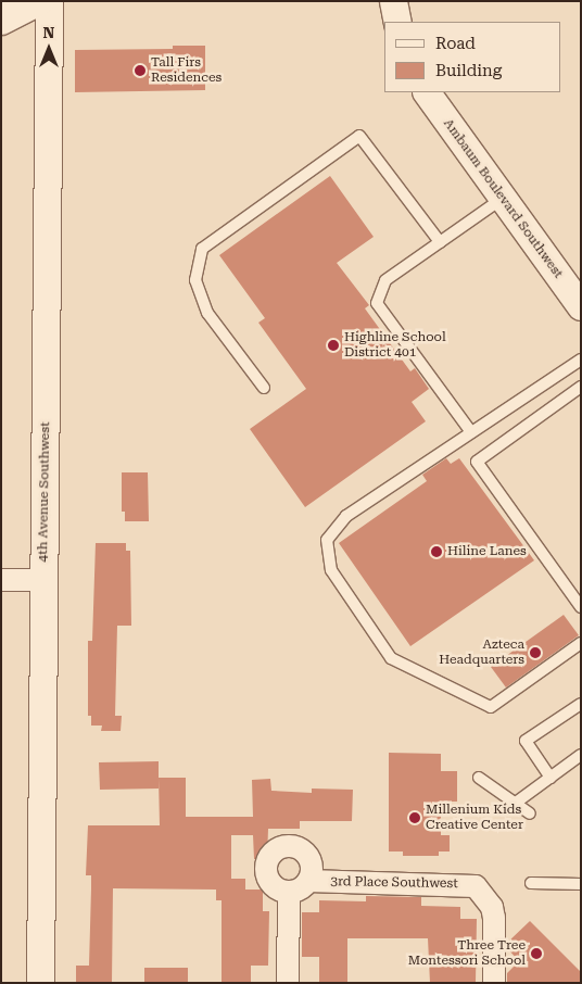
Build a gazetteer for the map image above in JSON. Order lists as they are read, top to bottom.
{
  "streets": {
    "street": ["Ambaum Boulevard Southwest", "4th Avenue Southwest", "3rd Place Southwest"]
  },
  "places": [
    "Tall Firs Residences",
    "Highline School District 401",
    "Hiline Lanes",
    "Azteca Headquarters",
    "Millenium Kids Creative Center",
    "Three Tree Montessori School"
  ],
  "legend": ["Road", "Building"],
  "north": "top"
}
